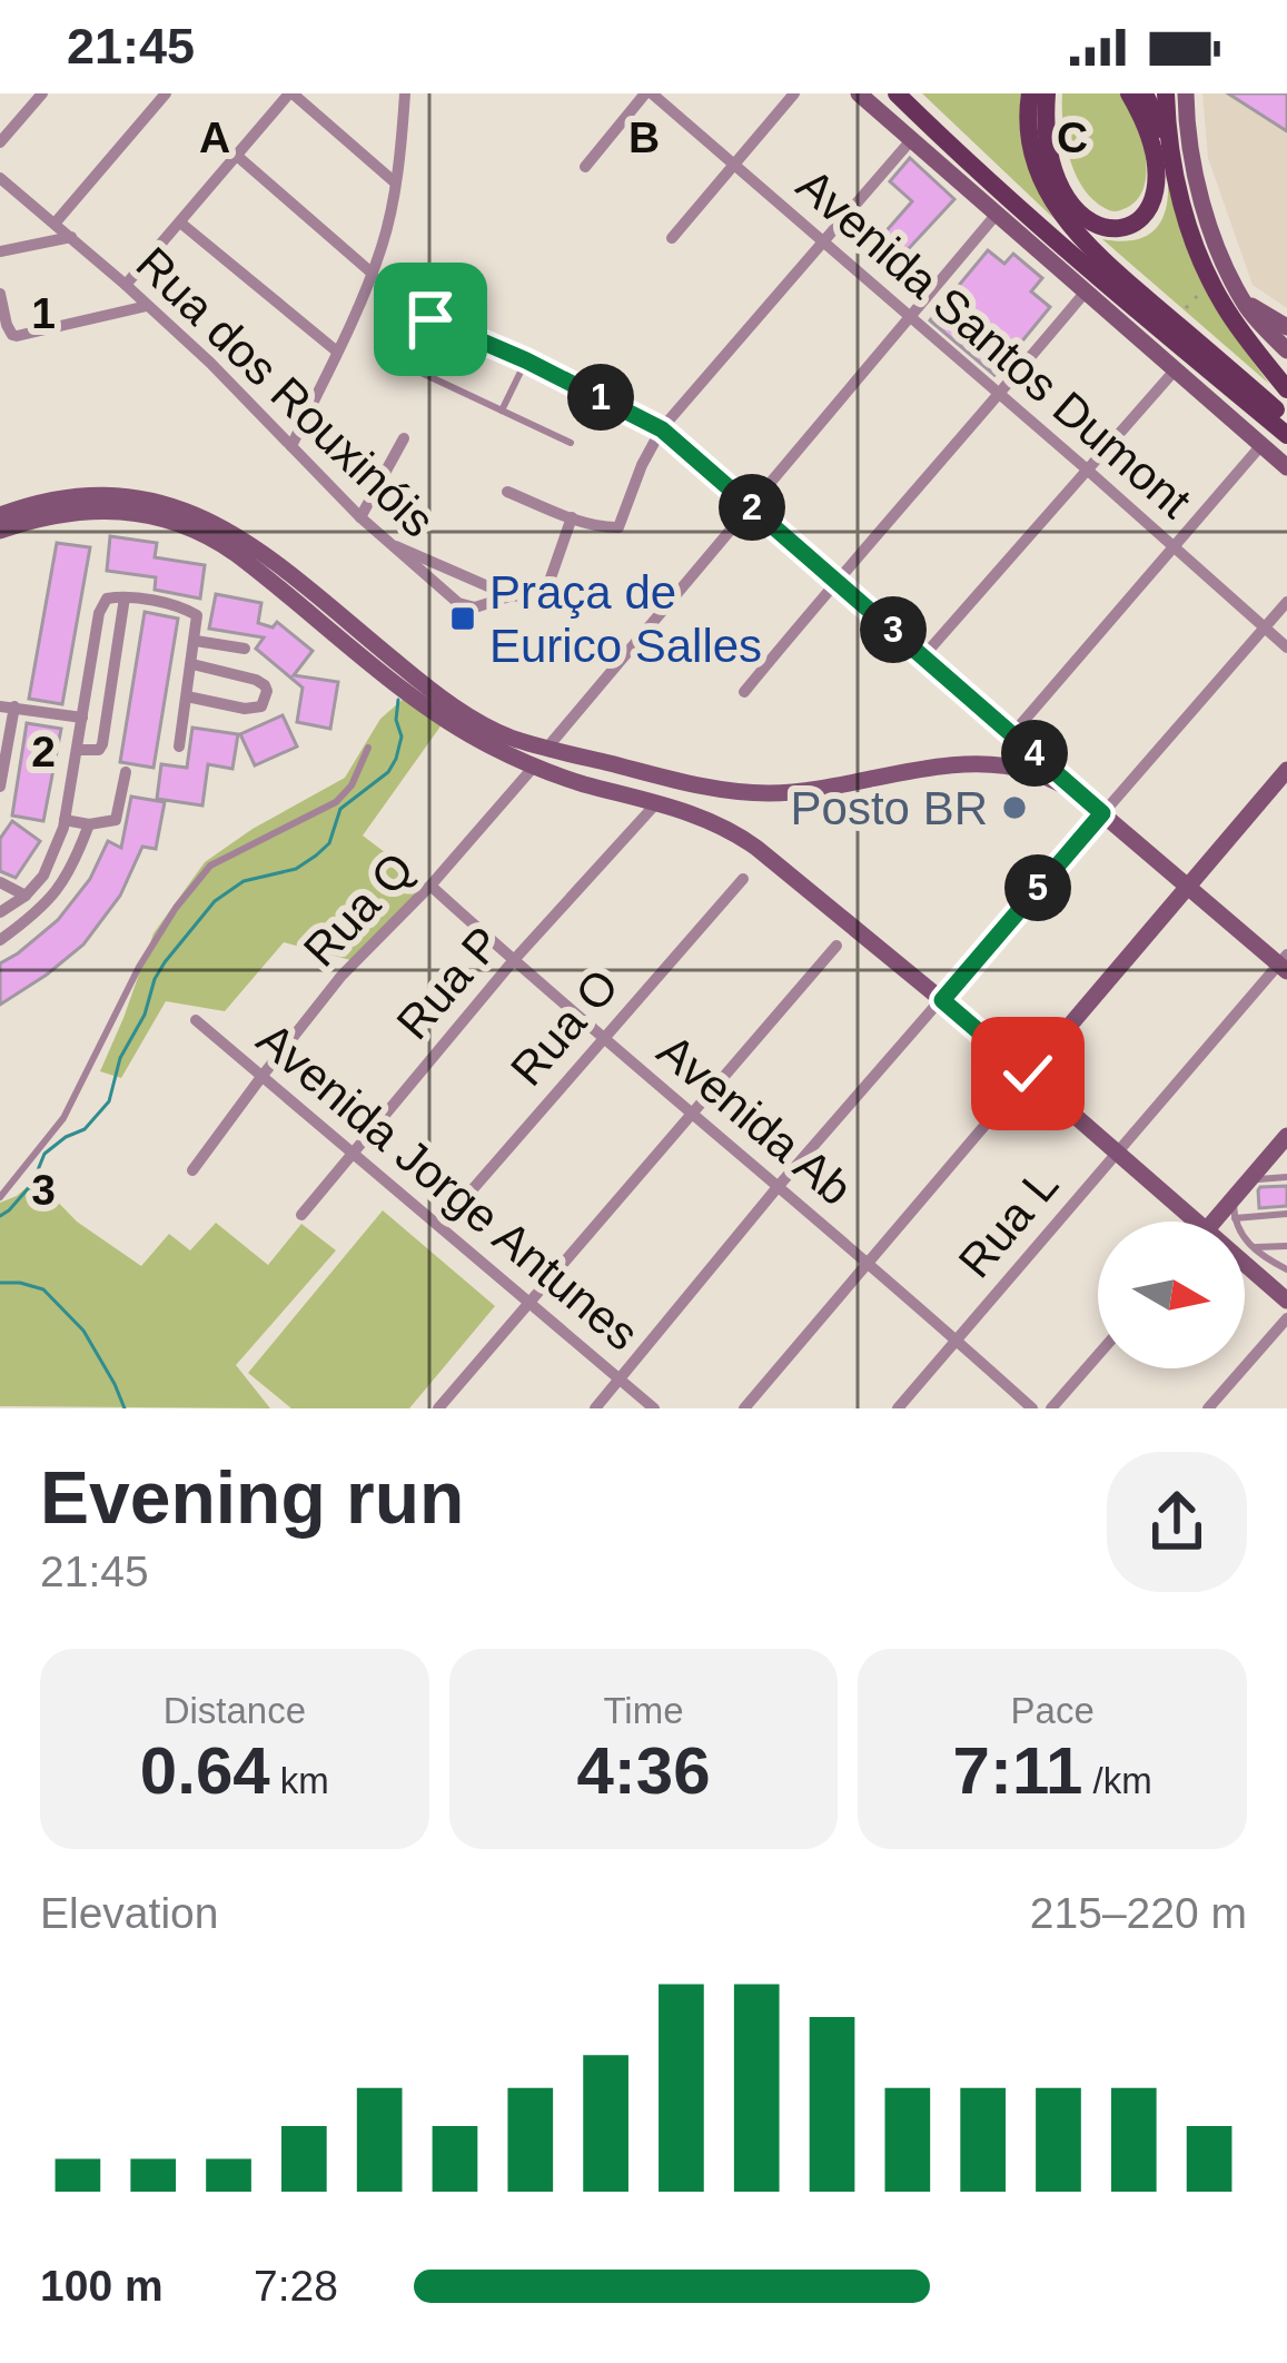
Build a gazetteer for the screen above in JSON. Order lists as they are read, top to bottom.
{
  "streets": {
    "street": [
      "Avenida Santos Dumont",
      "Rua dos Rouxinóis",
      "Rua Q",
      "Rua P",
      "Rua O",
      "Avenida Ab",
      "Avenida Jorge Antunes",
      "Rua L"
    ]
  },
  "crossings": [
    ["Rua Q", "Avenida Ab"],
    ["Rua Q", "Avenida Jorge Antunes"],
    ["Rua P", "Avenida Ab"],
    ["Rua P", "Avenida Jorge Antunes"],
    ["Rua O", "Avenida Ab"],
    ["Rua O", "Avenida Jorge Antunes"],
    ["Avenida Ab", "Rua L"]
  ],
  "places": {
    "transit": ["Praça de Eurico Salles"],
    "other": ["Posto BR"]
  },
  "north": "right",
  "page": {
    "status": "21:45",
    "pins": [
      "1",
      "2",
      "3",
      "4",
      "5"
    ],
    "heading": ["Evening run", "21:45"],
    "stats": [
      ["Distance", "0.64 km"],
      ["Time", "4:36"],
      ["Pace", "7:11 /km"]
    ],
    "chart": ["Elevation", "215–220 m"],
    "list": [
      {
        "name": "100 m",
        "note": "7:28"
      }
    ]
  },
  "grid": {
    "columns": ["A", "B", "C"],
    "rows": ["1", "2", "3"]
  }
}
